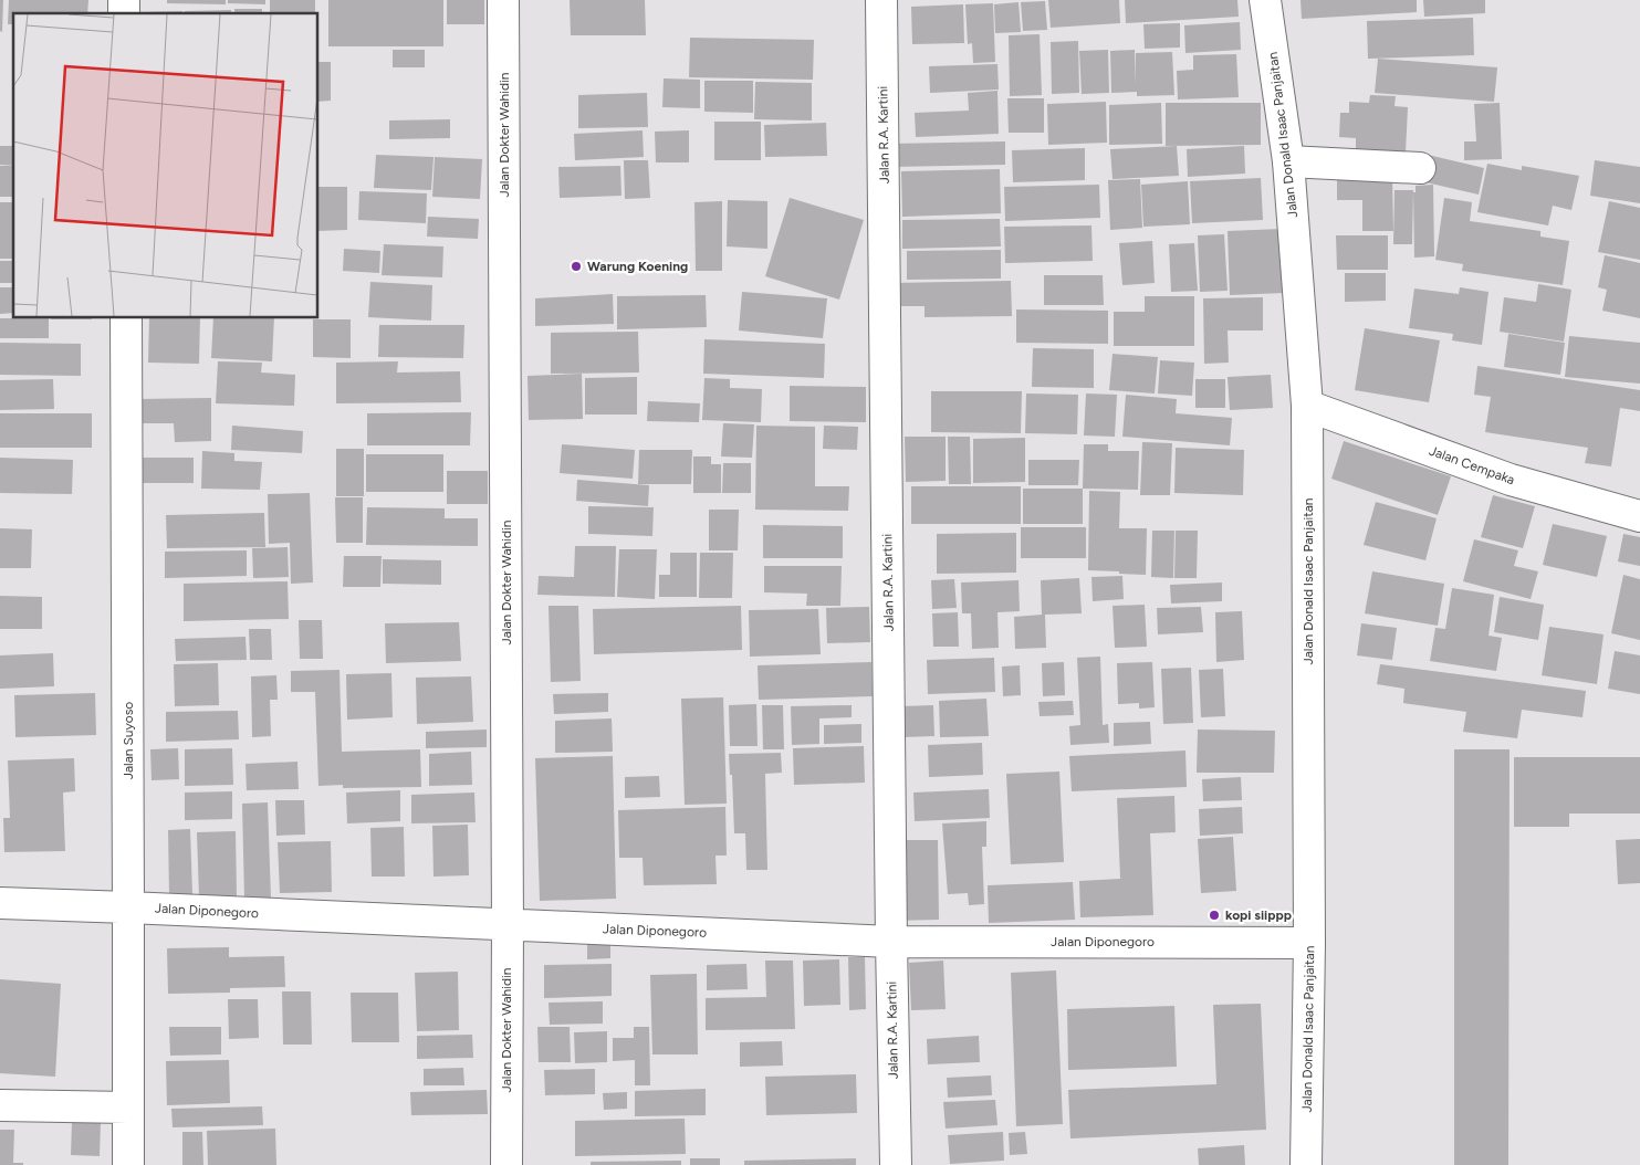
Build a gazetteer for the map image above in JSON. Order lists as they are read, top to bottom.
{
  "streets": {
    "street": [
      "Jalan Dokter Wahidin",
      "Jalan R.A. Kartini",
      "Jalan Donald Isaac Panjaitan",
      "Jalan Cempaka",
      "Jalan Suyoso",
      "Jalan Diponegoro"
    ]
  },
  "crossings": [
    ["Jalan Dokter Wahidin", "Jalan Diponegoro"],
    ["Jalan R.A. Kartini", "Jalan Diponegoro"],
    ["Jalan Donald Isaac Panjaitan", "Jalan Cempaka"],
    ["Jalan Donald Isaac Panjaitan", "Jalan Diponegoro"],
    ["Jalan Suyoso", "Jalan Diponegoro"]
  ],
  "places": ["Warung Koening", "kopi siippp"]
}
